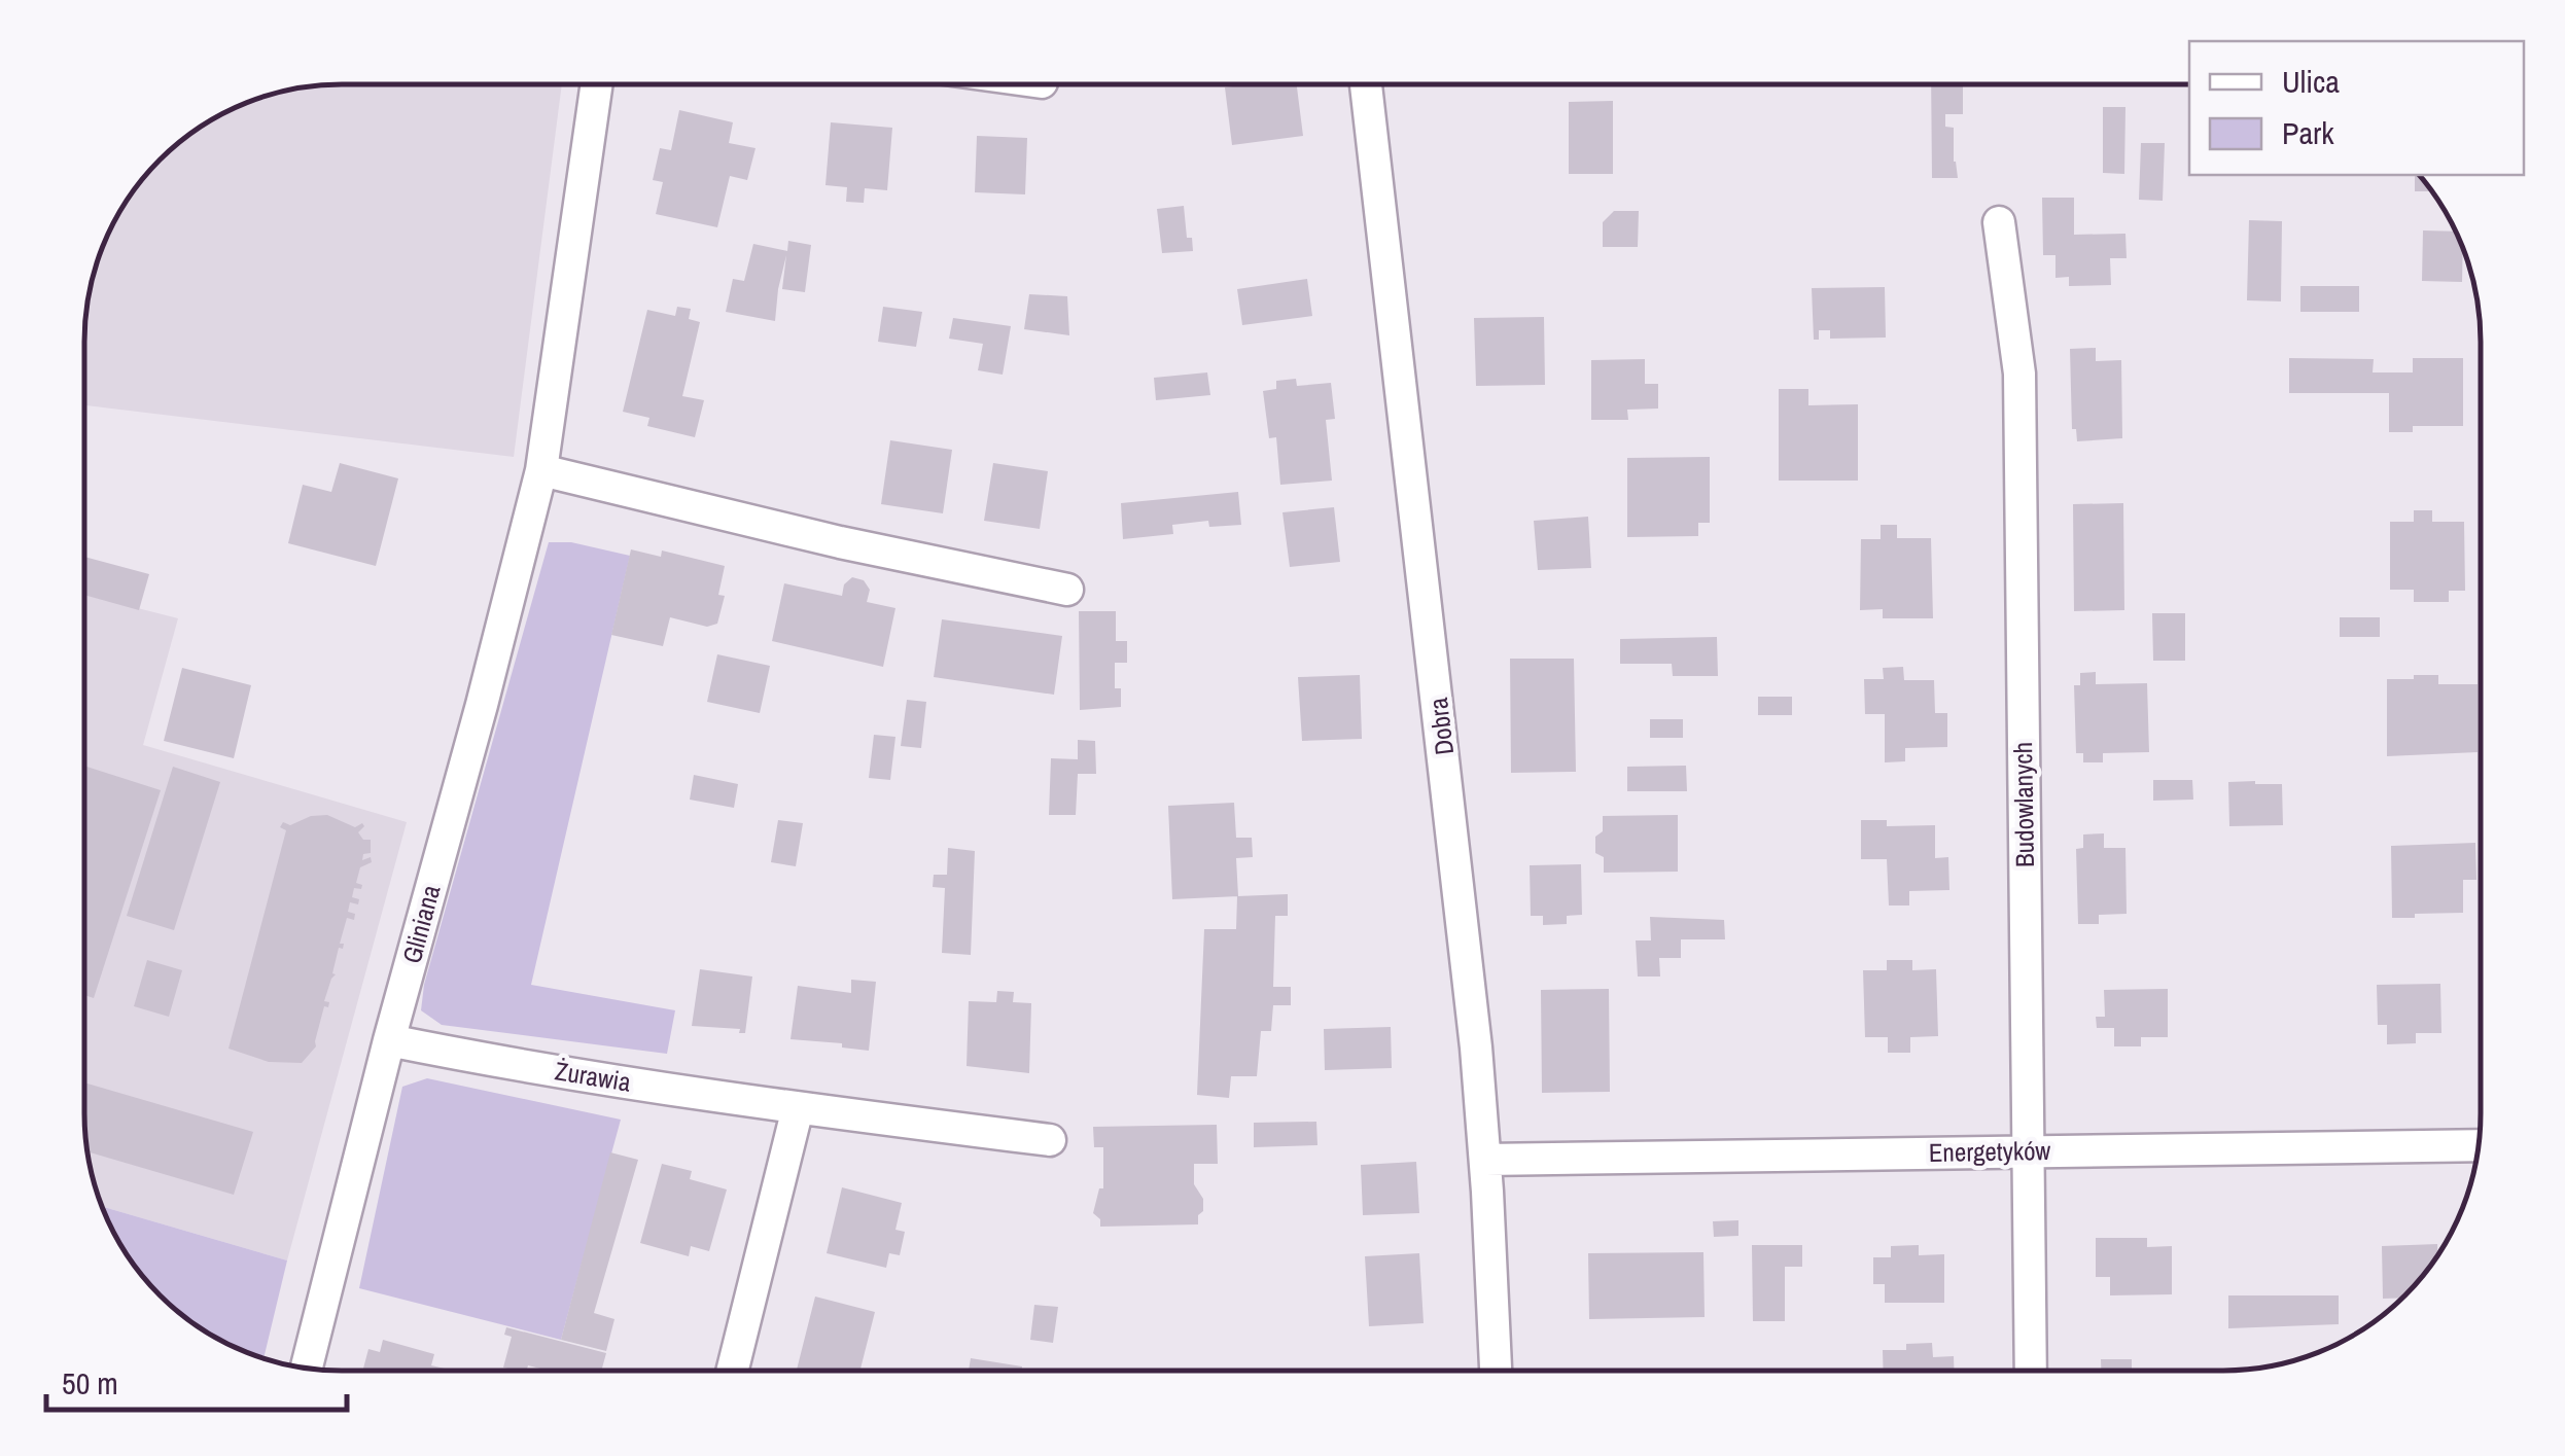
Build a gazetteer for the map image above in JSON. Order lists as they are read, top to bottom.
{
  "streets": {
    "street": [
      "Dobra",
      "Budowlanych",
      "Gliniana",
      "Żurawia",
      "Energetyków"
    ]
  },
  "crossings": [
    ["Dobra", "Energetyków"],
    ["Budowlanych", "Energetyków"],
    ["Gliniana", "Żurawia"]
  ],
  "legend": ["Ulica", "Park"],
  "scale_bar": "50 m"
}
